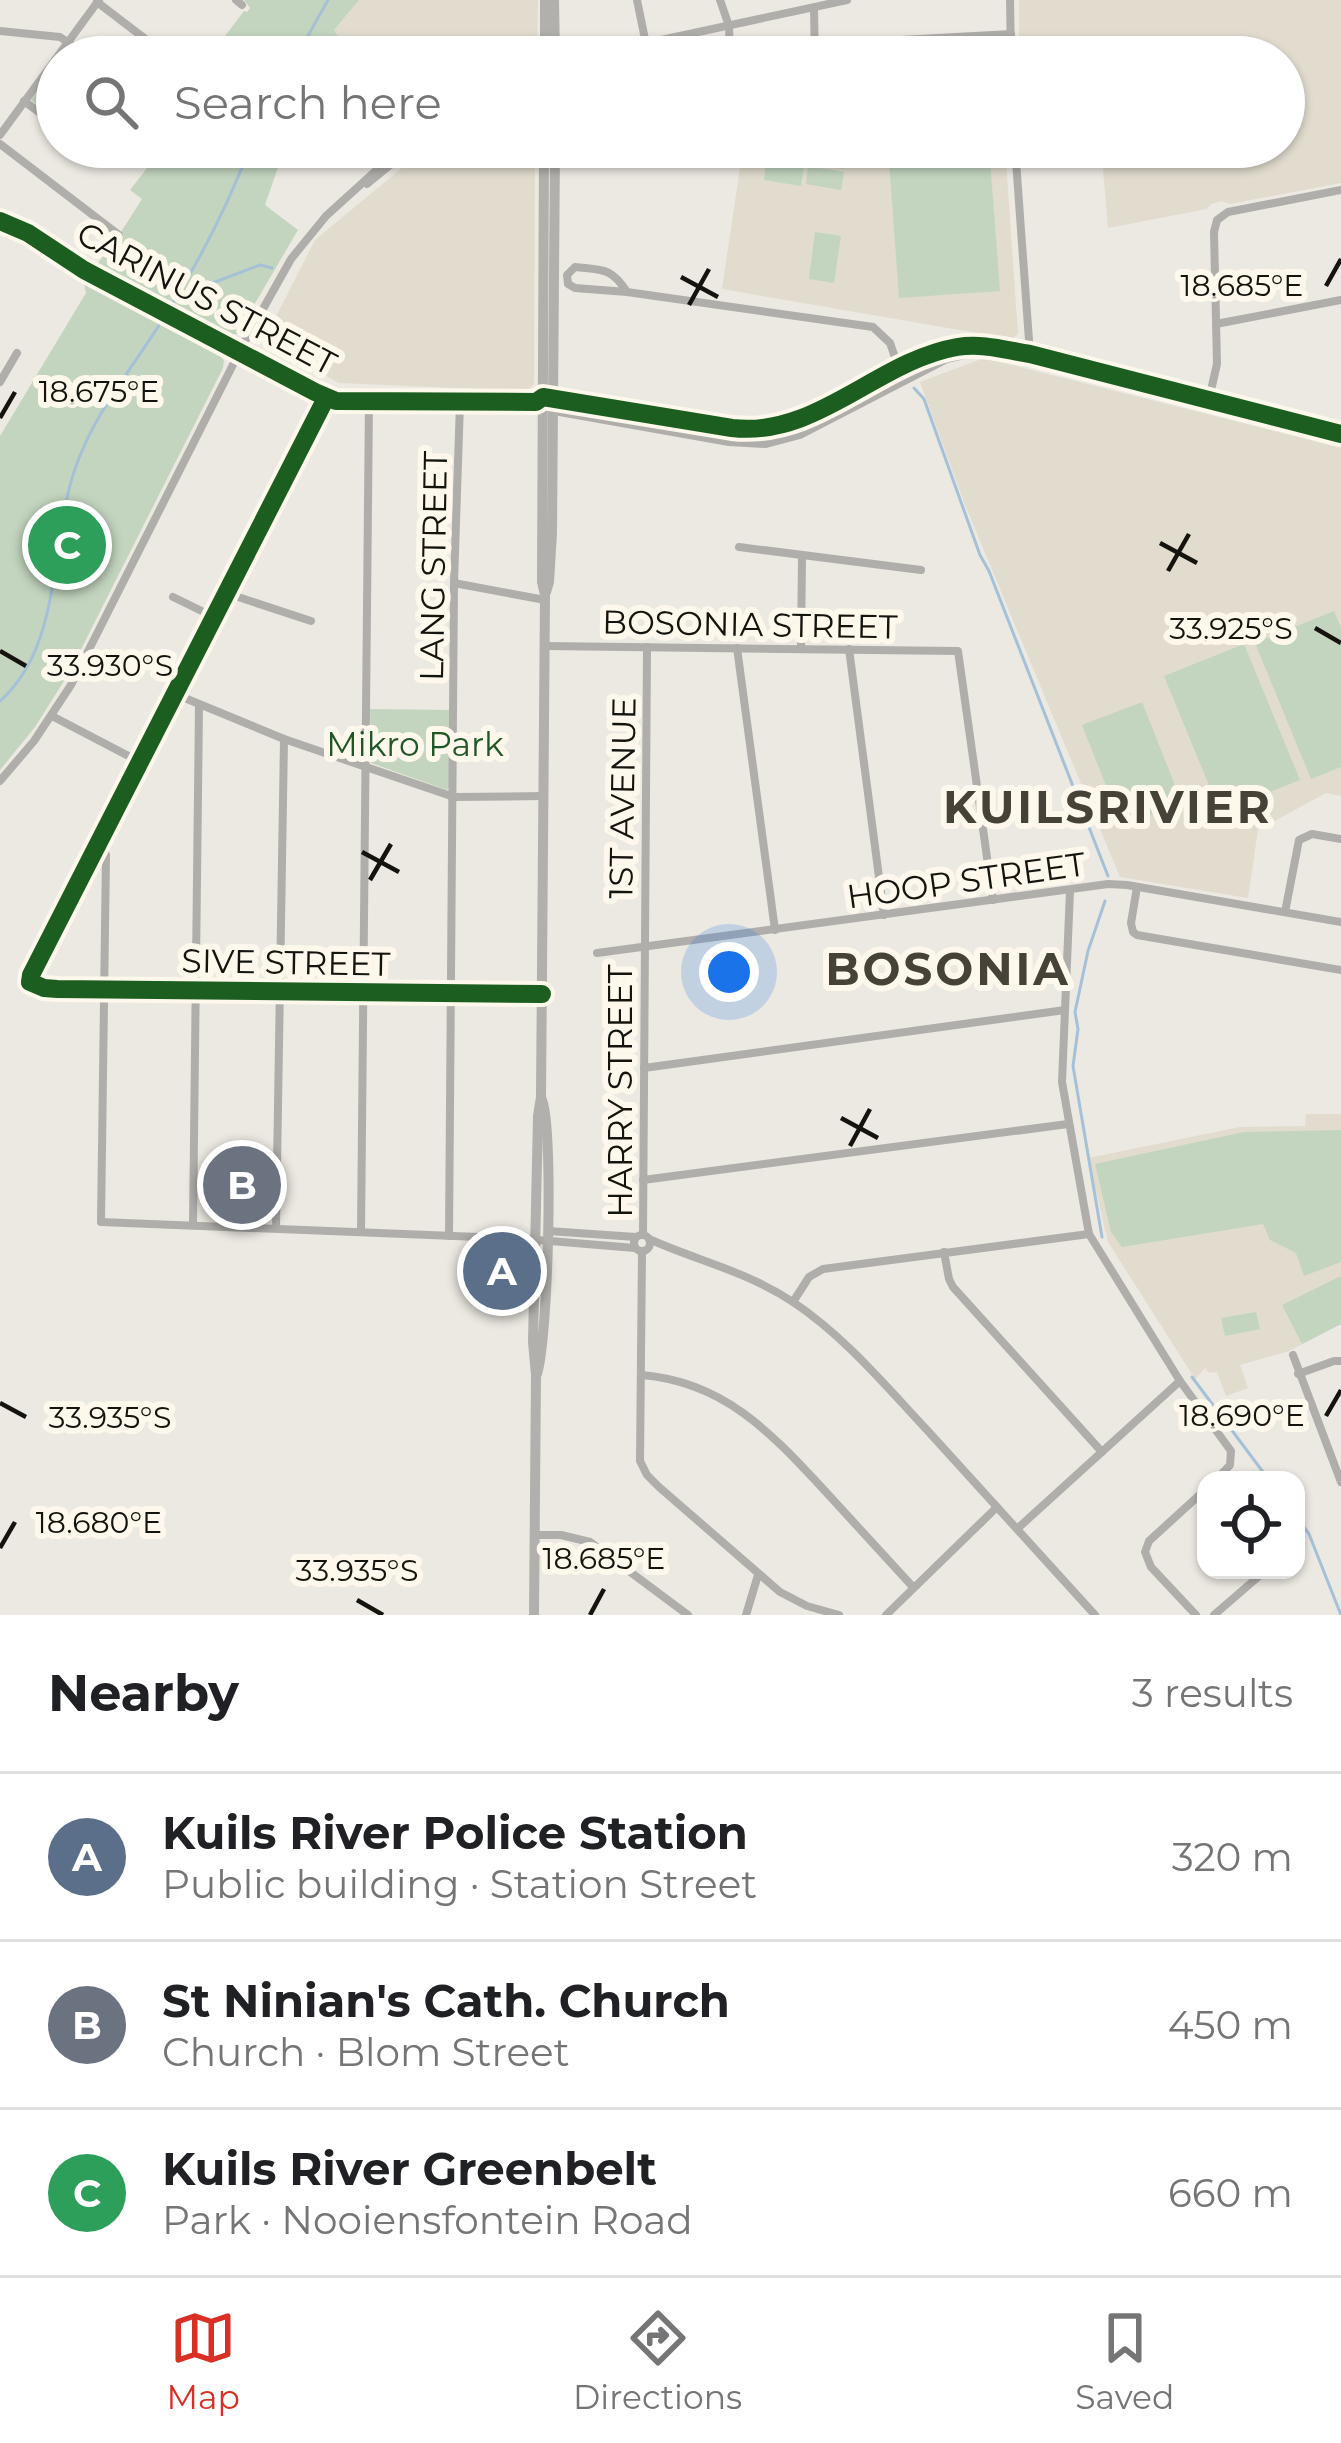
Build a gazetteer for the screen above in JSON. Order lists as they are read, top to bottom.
{
  "streets": {
    "street": [
      "CARINUS STREET",
      "LANG STREET",
      "BOSONIA STREET",
      "1ST AVENUE",
      "HOOP STREET",
      "SIVE STREET",
      "HARRY STREET"
    ]
  },
  "crossings": [
    ["CARINUS STREET", "LANG STREET"],
    ["LANG STREET", "SIVE STREET"],
    ["BOSONIA STREET", "1ST AVENUE"],
    ["BOSONIA STREET", "HOOP STREET"],
    ["1ST AVENUE", "HOOP STREET"],
    ["1ST AVENUE", "HARRY STREET"],
    ["HOOP STREET", "HARRY STREET"]
  ],
  "districts": ["KUILSRIVIER", "BOSONIA"],
  "parks": ["Mikro Park"],
  "page": {
    "search": "Search here",
    "pins": ["C", "B", "A"],
    "heading": ["Nearby", "3 results"],
    "list": [
      {
        "mark": "A",
        "name": "Kuils River Police Station",
        "note": "Public building · Station Street",
        "value": "320 m"
      },
      {
        "mark": "B",
        "name": "St Ninian's Cath. Church",
        "note": "Church · Blom Street",
        "value": "450 m"
      },
      {
        "mark": "C",
        "name": "Kuils River Greenbelt",
        "note": "Park · Nooiensfontein Road",
        "value": "660 m"
      }
    ],
    "nav": ["Map", "Directions", "Saved"]
  },
  "coordinates": [
    "18.685°E",
    "18.675°E",
    "33.925°S",
    "33.930°S",
    "18.690°E",
    "33.935°S",
    "18.680°E"
  ]
}
